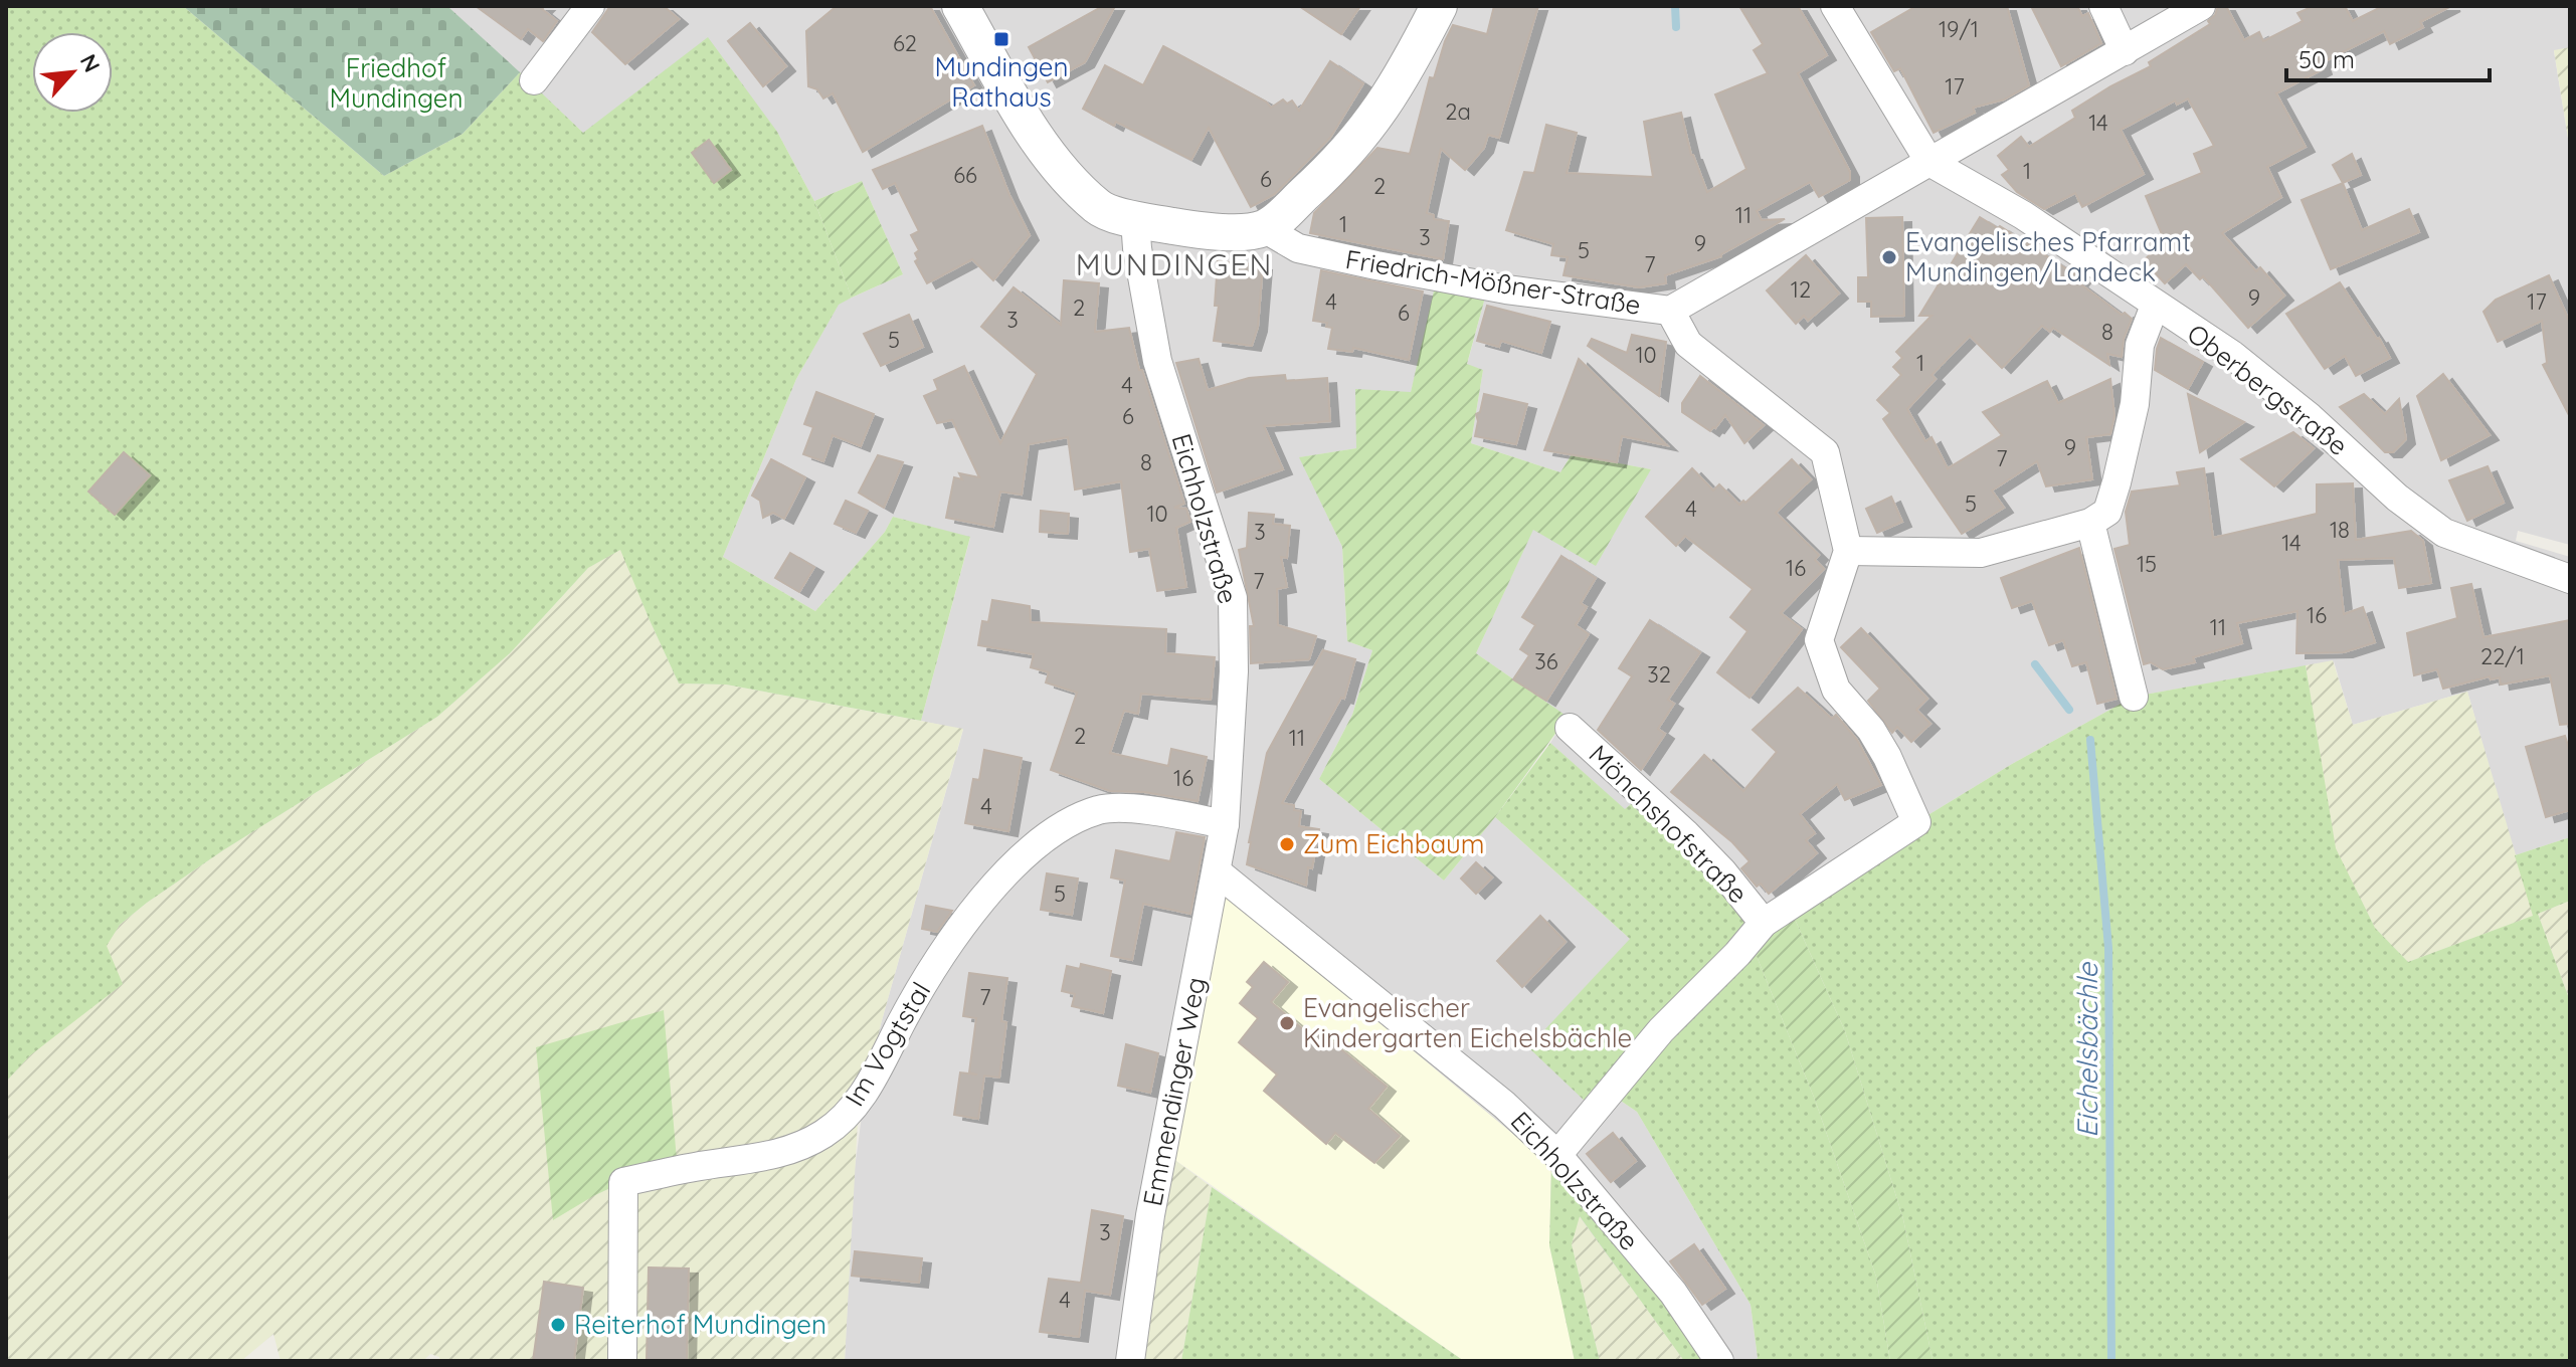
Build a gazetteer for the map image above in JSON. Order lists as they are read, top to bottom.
{
  "streets": {
    "street": [
      "Friedrich-Mößner-Straße",
      "Oberbergstraße",
      "Eichholzstraße",
      "Mönchshofstraße",
      "Im Vogtstal",
      "Emmendinger Weg"
    ]
  },
  "crossings": [
    ["Friedrich-Mößner-Straße", "Oberbergstraße"],
    ["Eichholzstraße", "Mönchshofstraße"],
    ["Eichholzstraße", "Im Vogtstal"],
    ["Eichholzstraße", "Emmendinger Weg"],
    ["Im Vogtstal", "Emmendinger Weg"]
  ],
  "districts": ["MUNDINGEN"],
  "water": ["Eichelsbächle"],
  "parks": ["Friedhof Mundingen"],
  "places": {
    "transit": ["Mundingen Rathaus"],
    "other": [
      "Evangelisches Pfarramt Mundingen/Landeck",
      "Zum Eichbaum",
      "Evangelischer Kindergarten Eichelsbächle",
      "Reiterhof Mundingen"
    ]
  },
  "house_numbers": [
    "19/1",
    "62",
    "17",
    "2a",
    "14",
    "1",
    "66",
    "6",
    "2",
    "11",
    "1",
    "3",
    "9",
    "5",
    "7",
    "12",
    "9",
    "4",
    "17",
    "2",
    "6",
    "3",
    "8",
    "5",
    "10",
    "1",
    "4",
    "6",
    "9",
    "7",
    "8",
    "5",
    "4",
    "10",
    "18",
    "3",
    "14",
    "15",
    "16",
    "7",
    "16",
    "11",
    "22/1",
    "36",
    "32",
    "2",
    "11",
    "16",
    "4",
    "5",
    "7",
    "3",
    "4"
  ],
  "scale_bar": "50 m",
  "north": "top right"
}
